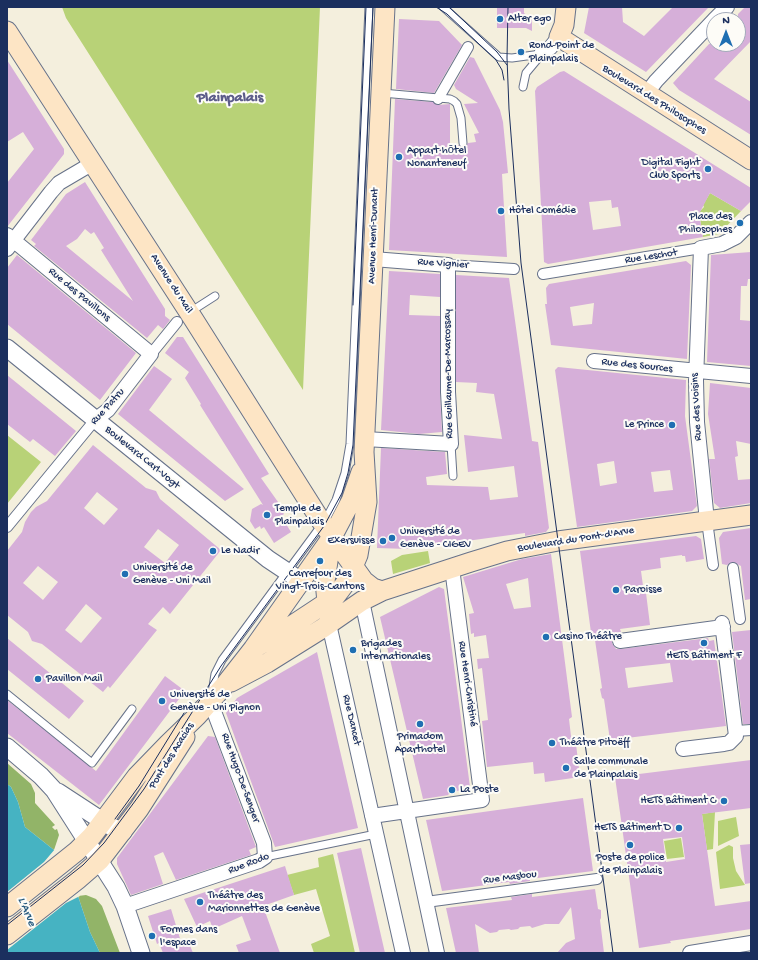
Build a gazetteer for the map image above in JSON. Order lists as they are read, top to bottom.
{
  "streets": {
    "main road": [
      "Boulevard des Philosophes",
      "Avenue Henri-Dunant",
      "Avenue du Mail",
      "Boulevard du Pont-d'Arve",
      "Pont des Acacias"
    ],
    "street": [
      "Rue Leschot",
      "Rue Vignier",
      "Rue des Pavillons",
      "Rue des Sources",
      "Rue Guillaume-De-Marcossay",
      "Rue Patru",
      "Rue des Voisins",
      "Boulevard Carl-Vogt",
      "Rue Henri-Christiné",
      "Rue Dancet",
      "Rue Hugo-De-Senger",
      "Rue Rodo",
      "Rue Masbou"
    ]
  },
  "crossings": [
    ["Avenue Henri-Dunant", "Rue Vignier"],
    ["Avenue Henri-Dunant", "Avenue du Mail"],
    ["Avenue Henri-Dunant", "Rue Guillaume-De-Marcossay"],
    ["Rue Leschot", "Rue des Voisins"],
    ["Rue Vignier", "Rue Guillaume-De-Marcossay"],
    ["Avenue du Mail", "Rue Patru"],
    ["Rue des Pavillons", "Rue Patru"],
    ["Rue des Sources", "Rue des Voisins"],
    ["Rue Patru", "Boulevard Carl-Vogt"],
    ["Rue des Voisins", "Boulevard du Pont-d'Arve"],
    ["Boulevard du Pont-d'Arve", "Rue Henri-Christiné"],
    ["Rue Dancet", "Rue Rodo"],
    ["Rue Hugo-De-Senger", "Rue Rodo"]
  ],
  "districts": ["Plainpalais"],
  "water": ["L'Arve"],
  "places": [
    "Alter ego",
    "Rond-Point de Plainpalais",
    "Appart‧hōtel Nonanteneuf",
    "Digital Fight Club Sports",
    "Hôtel Comédie",
    "Place des Philosophes",
    "Le Prince",
    "Temple de Plainpalais",
    "Université de Genève - CIGEV",
    "Exersuisse",
    "Le Nadir",
    "Carrefour des Vingt-Trois-Cantons",
    "Université de Genève - Uni Mail",
    "Paroisse",
    "Casino Théâtre",
    "HETS Bâtiment F",
    "Brigades Internationales",
    "Pavillon Mail",
    "Université de Genève - Uni Pignon",
    "Primadom Aparthotel",
    "Théâtre Pitoëff",
    "Salle communale de Plainpalais",
    "La Poste",
    "HETS Bâtiment C",
    "HETS Bâtiment D",
    "Poste de police de Plainpalais",
    "Théâtre des Marionnettes de Genève",
    "Formes dans l'espace"
  ],
  "north": "top"
}
